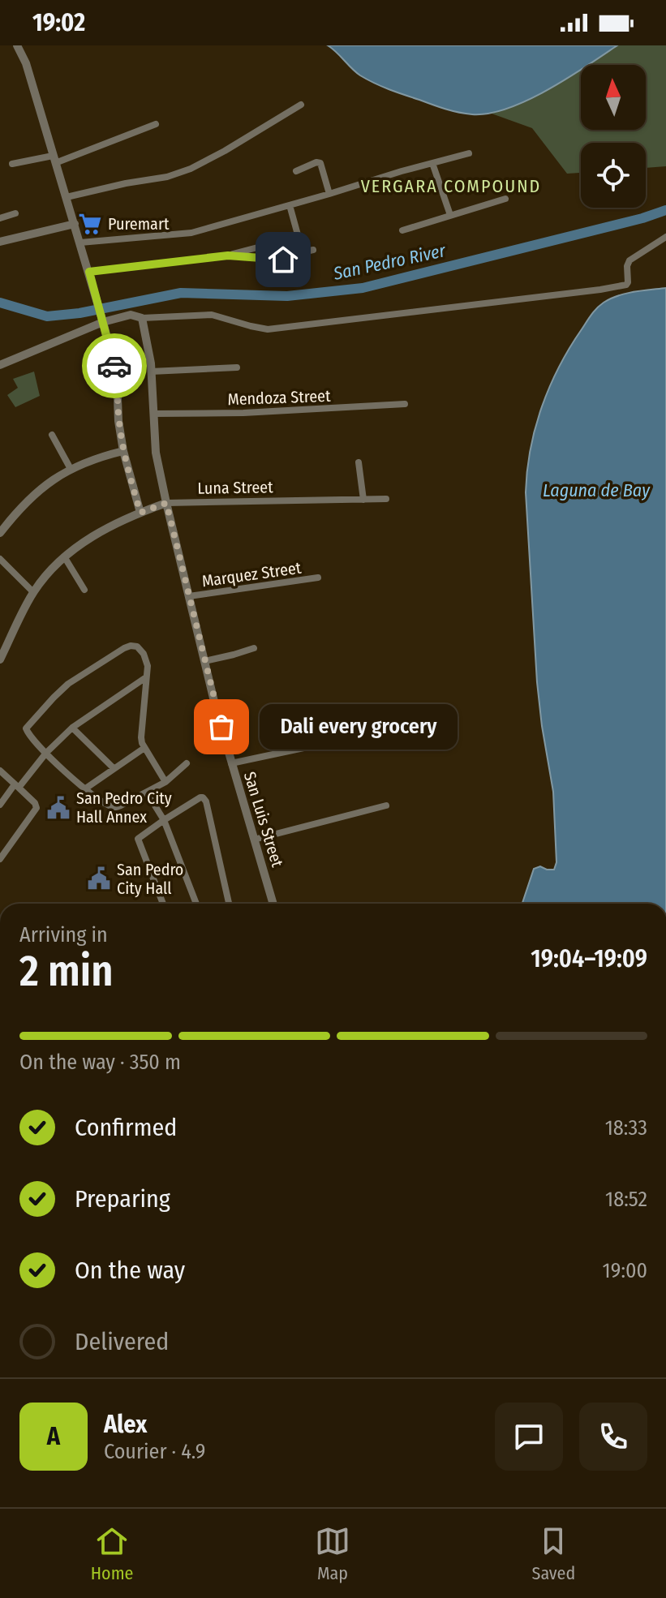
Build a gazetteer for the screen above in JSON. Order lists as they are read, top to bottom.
{
  "streets": {
    "street": [
      "Mendoza Street",
      "Luna Street",
      "Marquez Street",
      "San Luis Street"
    ]
  },
  "crossings": [
    ["Mendoza Street", "San Luis Street"],
    ["Luna Street", "San Luis Street"],
    ["Marquez Street", "San Luis Street"]
  ],
  "districts": ["VERGARA COMPOUND"],
  "water": ["San Pedro River", "Laguna de Bay"],
  "places": {
    "supermarket": ["Puremart"],
    "other": ["Dali every grocery"],
    "public building": ["San Pedro City Hall Annex", "San Pedro City Hall"]
  },
  "north": "top",
  "page": {
    "status": "19:02",
    "bubble": "Dali every grocery",
    "heading": ["2 min", "Arriving in", "19:04–19:09"],
    "panel": ["Alex", "Courier · 4.9"],
    "bar": "On the way · 350 m",
    "list": [
      ["Confirmed", "18:33"],
      ["Preparing", "18:52"],
      ["On the way", "19:00"],
      "Delivered"
    ],
    "round": "A",
    "tabs": ["Home", "Map", "Saved"]
  }
}
